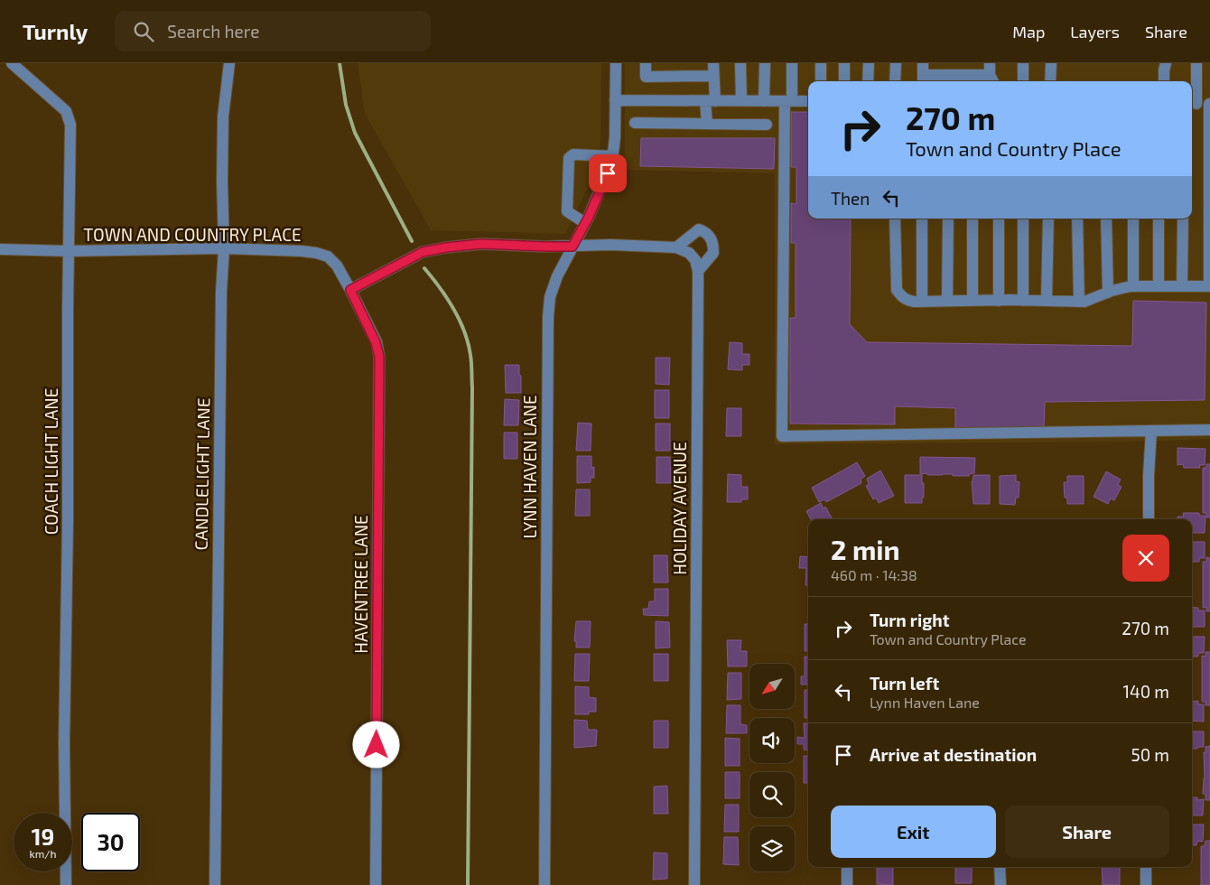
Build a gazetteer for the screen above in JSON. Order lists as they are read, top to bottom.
{
  "streets": {
    "street": [
      "TOWN AND COUNTRY PLACE",
      "COACH LIGHT LANE",
      "LYNN HAVEN LANE",
      "CANDLELIGHT LANE",
      "HOLIDAY AVENUE",
      "HAVENTREE LANE"
    ]
  },
  "crossings": [
    ["TOWN AND COUNTRY PLACE", "COACH LIGHT LANE"],
    ["TOWN AND COUNTRY PLACE", "CANDLELIGHT LANE"],
    ["TOWN AND COUNTRY PLACE", "HAVENTREE LANE"]
  ],
  "north": "bottom left",
  "page": {
    "header": "Turnly",
    "search": "Search here",
    "nav": ["Map", "Layers", "Share"],
    "turn": ["270 m", "Town and Country Place"],
    "then": "Then",
    "heading": ["2 min", "460 m · 14:38"],
    "list": [
      {
        "name": "Turn right",
        "note": "Town and Country Place",
        "value": "270 m"
      },
      {
        "name": "Turn left",
        "note": "Lynn Haven Lane",
        "value": "140 m"
      },
      {
        "name": "Arrive at destination",
        "value": "50 m"
      }
    ],
    "buttons": ["Exit", "Share"],
    "speed": "19 km/h",
    "limit": "30"
  }
}
